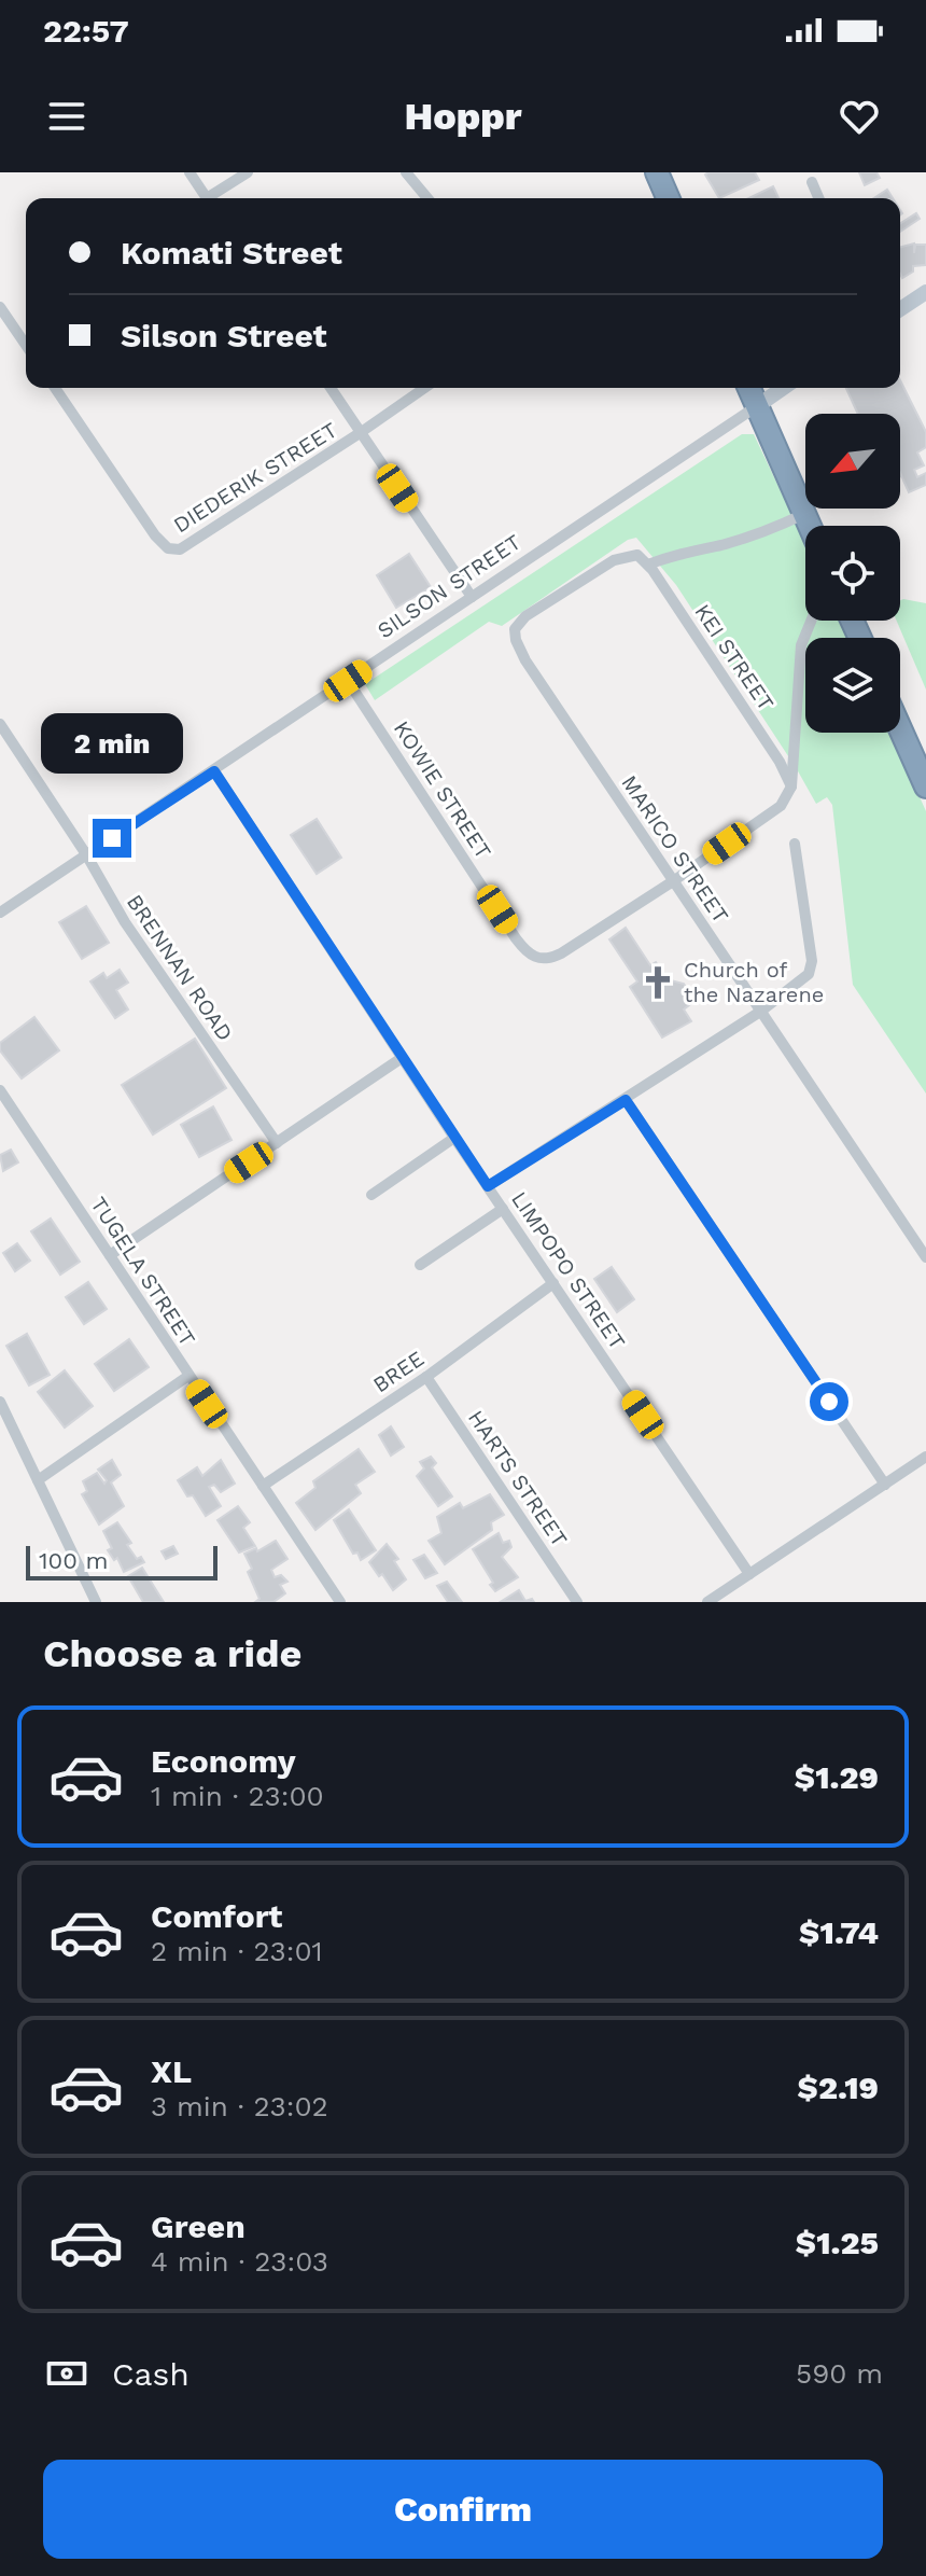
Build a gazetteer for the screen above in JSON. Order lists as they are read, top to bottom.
{
  "streets": {
    "street": [
      "DIEDERIK STREET",
      "SILSON STREET",
      "KEI STREET",
      "KOWIE STREET",
      "MARICO STREET",
      "BRENNAN ROAD",
      "LIMPOPO STREET",
      "TUGELA STREET",
      "BREE",
      "HARTS STREET"
    ]
  },
  "crossings": [
    ["SILSON STREET", "KOWIE STREET"],
    ["SILSON STREET", "BRENNAN ROAD"],
    ["SILSON STREET", "LIMPOPO STREET"],
    ["KEI STREET", "MARICO STREET"],
    ["KOWIE STREET", "MARICO STREET"],
    ["LIMPOPO STREET", "BREE"],
    ["TUGELA STREET", "BREE"],
    ["BREE", "HARTS STREET"]
  ],
  "places": {
    "church": ["Church of the Nazarene"]
  },
  "scale_bar": "100 m",
  "north": "bottom left",
  "page": {
    "status": "22:57",
    "header": "Hoppr",
    "banner": ["Komati Street", "Silson Street"],
    "bubble": "2 min",
    "scale": "100 m",
    "heading": "Choose a ride",
    "list": [
      {
        "name": "Economy",
        "note": "1 min · 23:00",
        "value": "$1.29"
      },
      {
        "name": "Comfort",
        "note": "2 min · 23:01",
        "value": "$1.74"
      },
      {
        "name": "XL",
        "note": "3 min · 23:02",
        "value": "$2.19"
      },
      {
        "name": "Green",
        "note": "4 min · 23:03",
        "value": "$1.25"
      }
    ],
    "pay": ["Cash", "590 m"],
    "buttons": "Confirm"
  }
}
